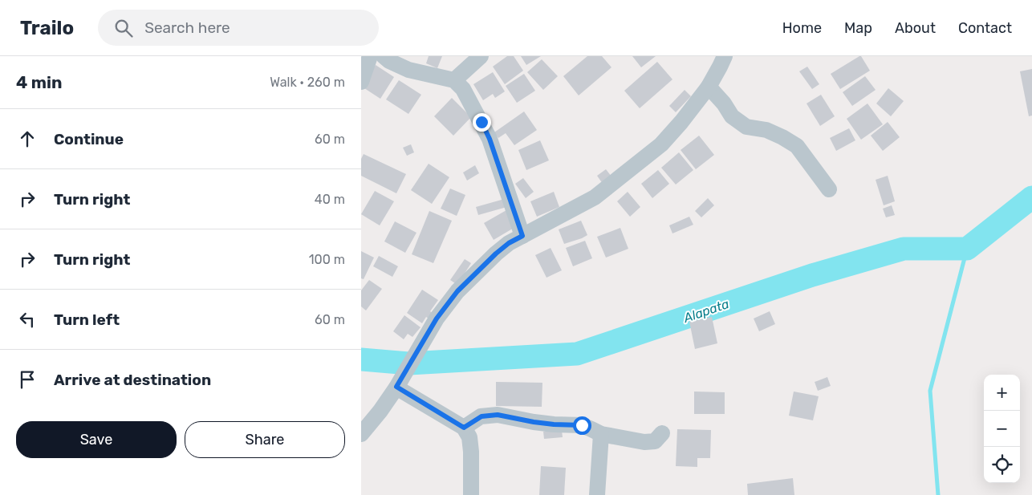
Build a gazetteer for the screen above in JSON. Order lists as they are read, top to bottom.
{
  "water": ["Alapata"],
  "page": {
    "header": "Trailo",
    "search": "Search here",
    "nav": [
      "Home",
      "Map",
      "About",
      "Contact"
    ],
    "heading": ["4 min", "Walk · 260 m"],
    "list": [
      ["Continue", "60 m"],
      ["Turn right", "40 m"],
      ["Turn right", "100 m"],
      ["Turn left", "60 m"],
      "Arrive at destination"
    ],
    "map_buttons": ["+", "−"],
    "buttons": ["Save", "Share"]
  }
}
